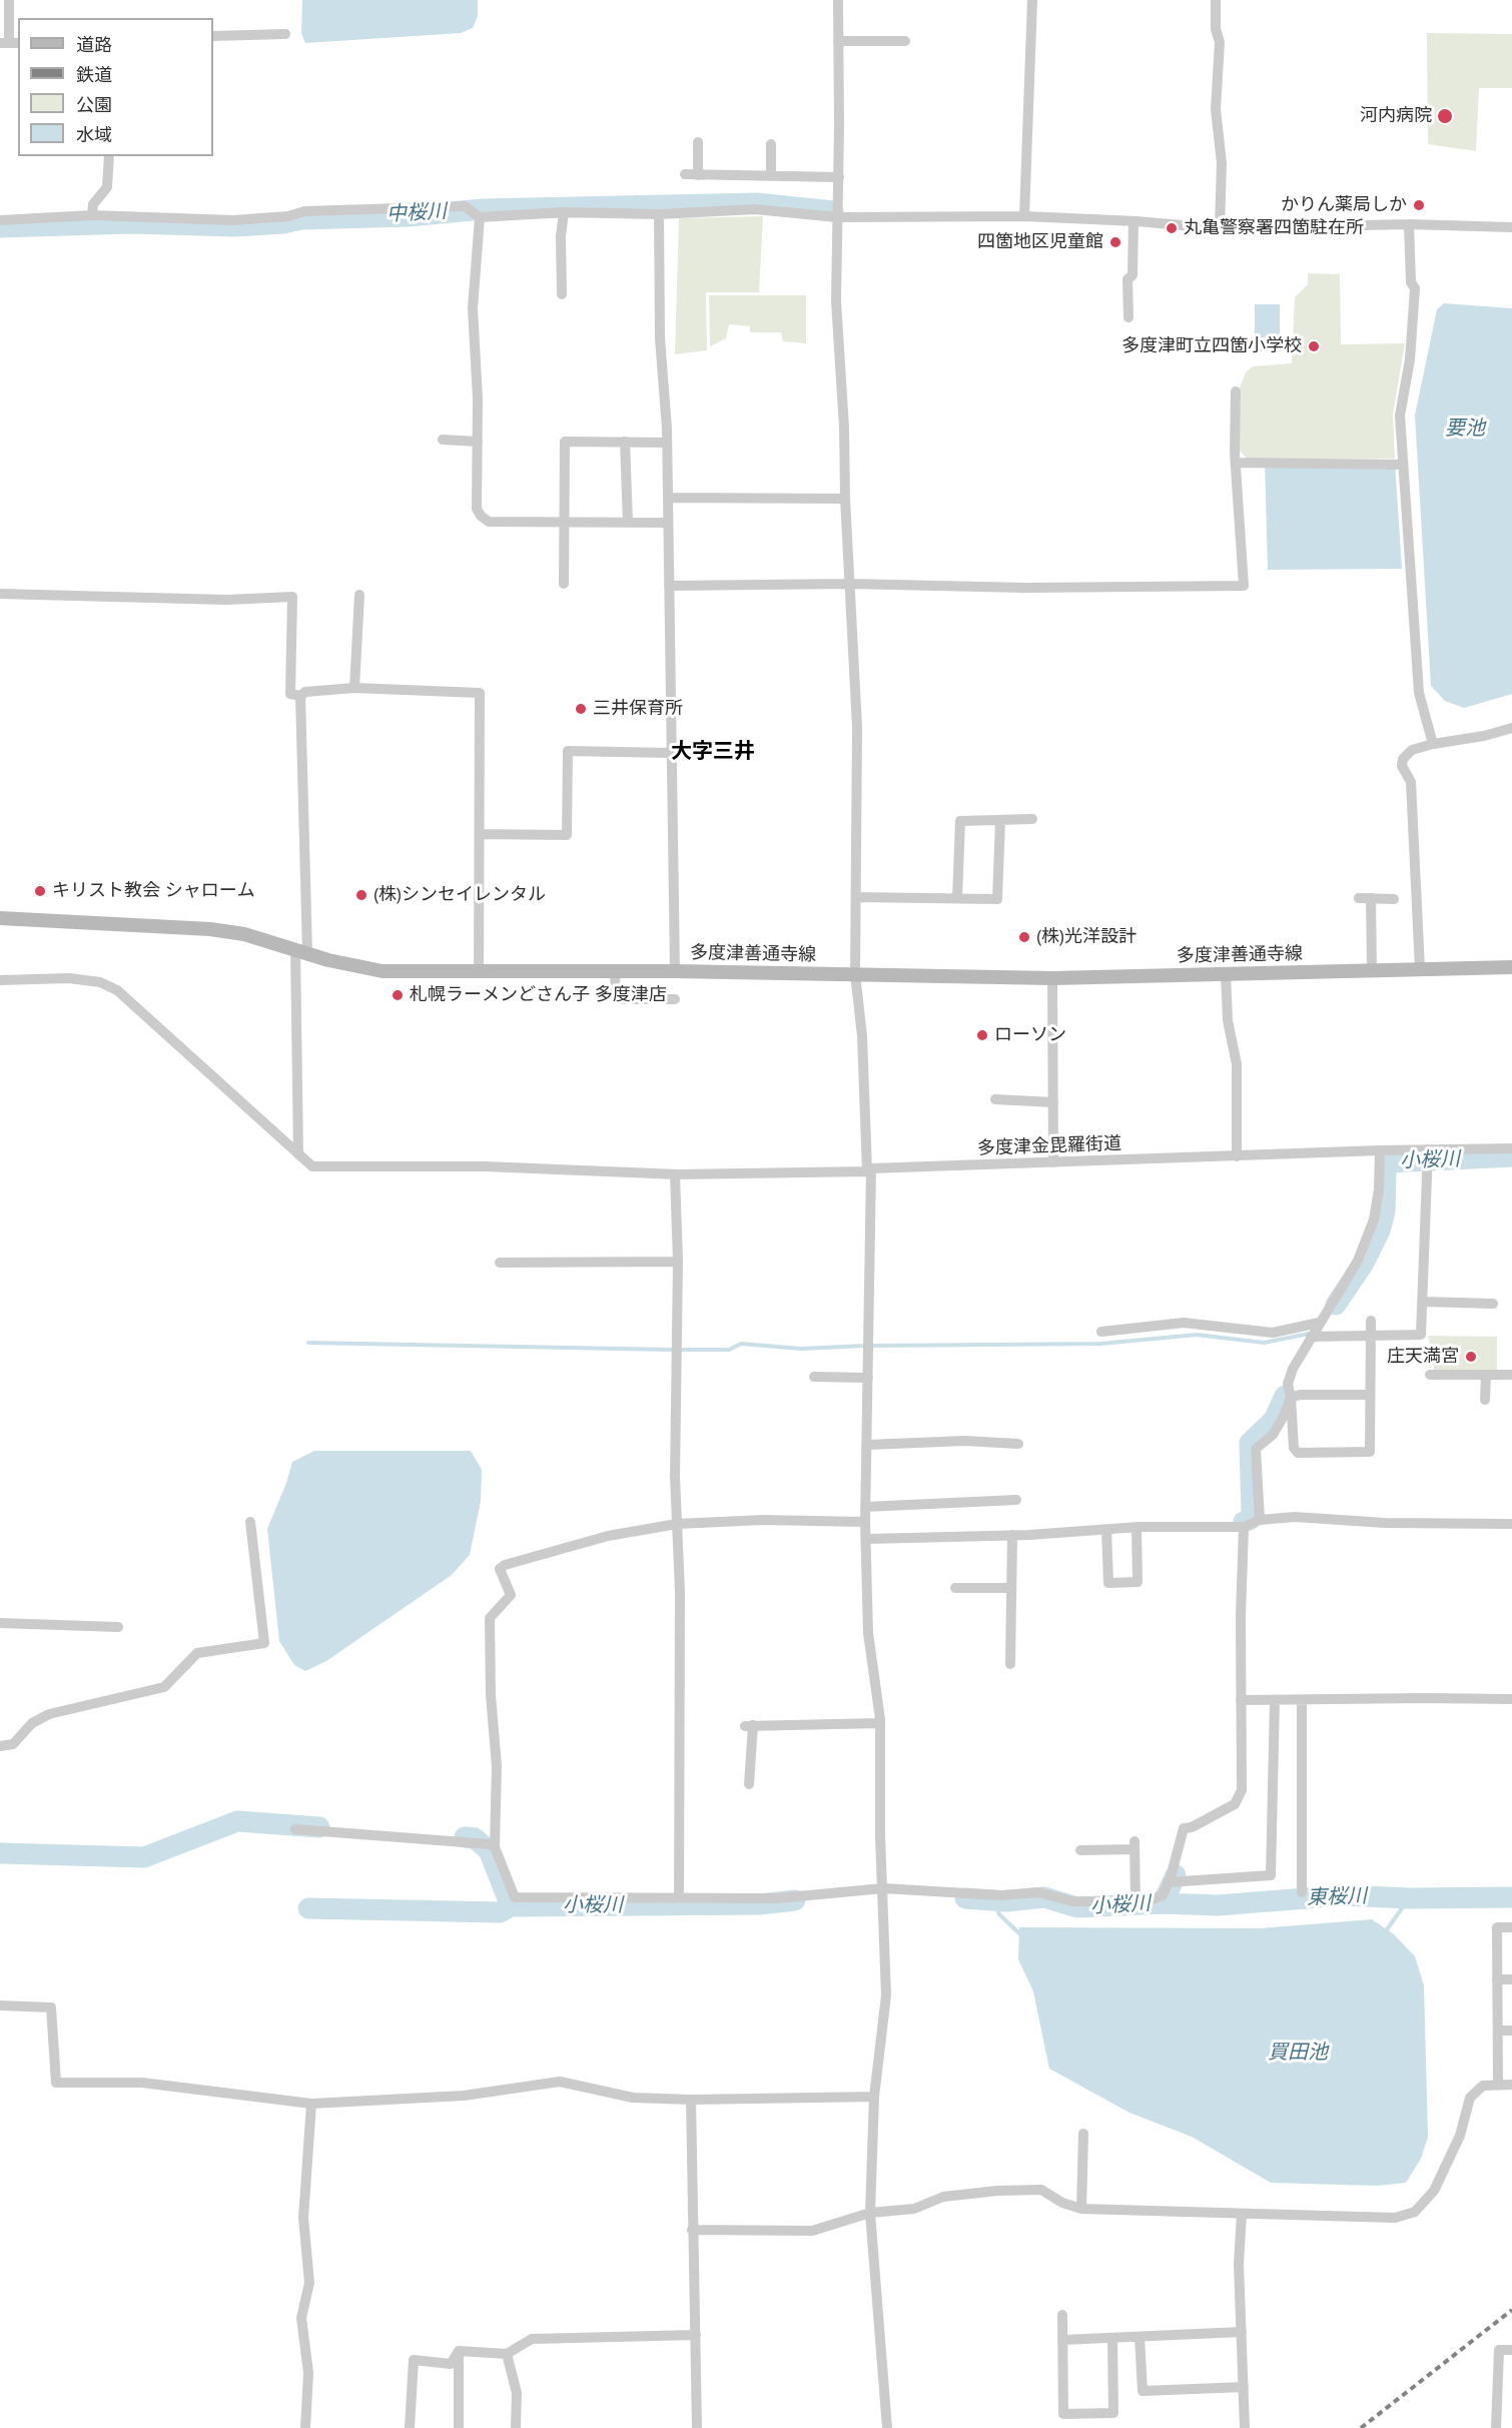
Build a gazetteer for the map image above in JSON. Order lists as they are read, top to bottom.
{
  "streets": {
    "main road": ["多度津善通寺線"],
    "street": ["多度津金毘羅街道"]
  },
  "districts": ["大字三井"],
  "water": [
    "中桜川",
    "要池",
    "小桜川",
    "東桜川",
    "買田池"
  ],
  "places": [
    "河内病院",
    "かりん薬局しか",
    "丸亀警察署四箇駐在所",
    "四箇地区児童館",
    "多度津町立四箇小学校",
    "三井保育所",
    "キリスト教会 シャローム",
    "(株)シンセイレンタル",
    "(株)光洋設計",
    "札幌ラーメンどさん子 多度津店",
    "ローソン",
    "庄天満宮"
  ],
  "legend": [
    "道路",
    "鉄道",
    "公園",
    "水域"
  ]
}
